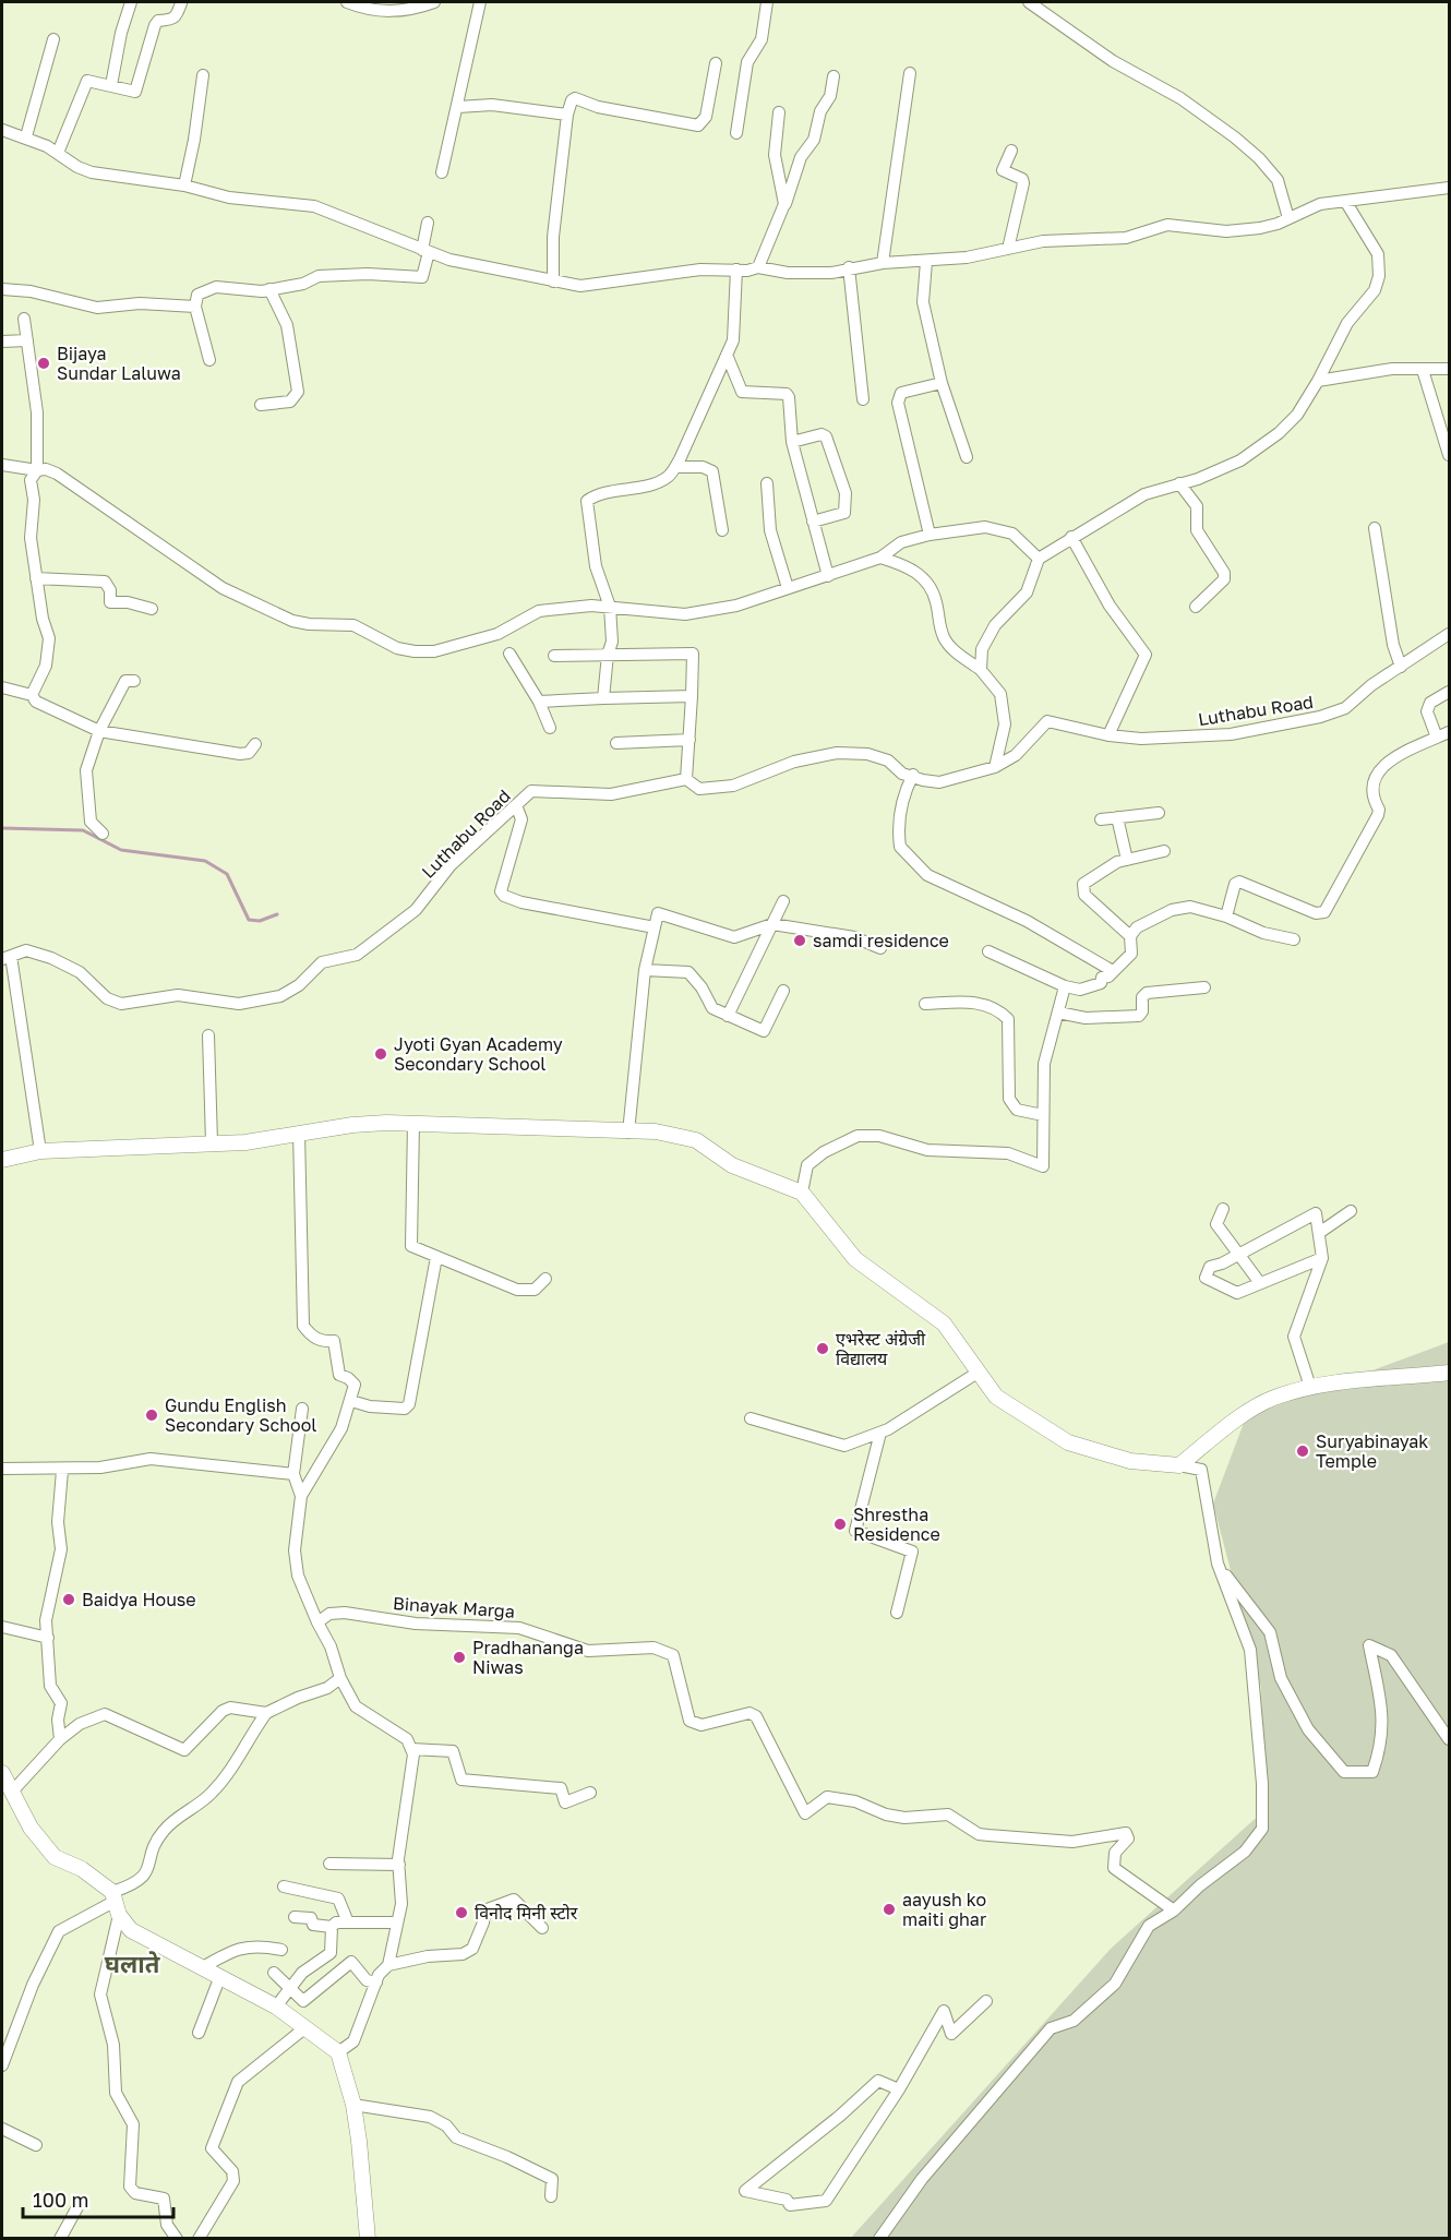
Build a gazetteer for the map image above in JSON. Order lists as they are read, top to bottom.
{
  "streets": {
    "street": ["Luthabu Road", "Binayak Marga"]
  },
  "districts": ["घलाते"],
  "places": [
    "Bijaya Sundar Laluwa",
    "samdi residence",
    "Jyoti Gyan Academy Secondary School",
    "एभरेस्ट अंग्रेजी विद्यालय",
    "Gundu English Secondary School",
    "Suryabinayak Temple",
    "Shrestha Residence",
    "Baidya House",
    "Pradhananga Niwas",
    "aayush ko maiti ghar",
    "विनोद मिनी स्टोर"
  ],
  "scale_bar": "100 m"
}
